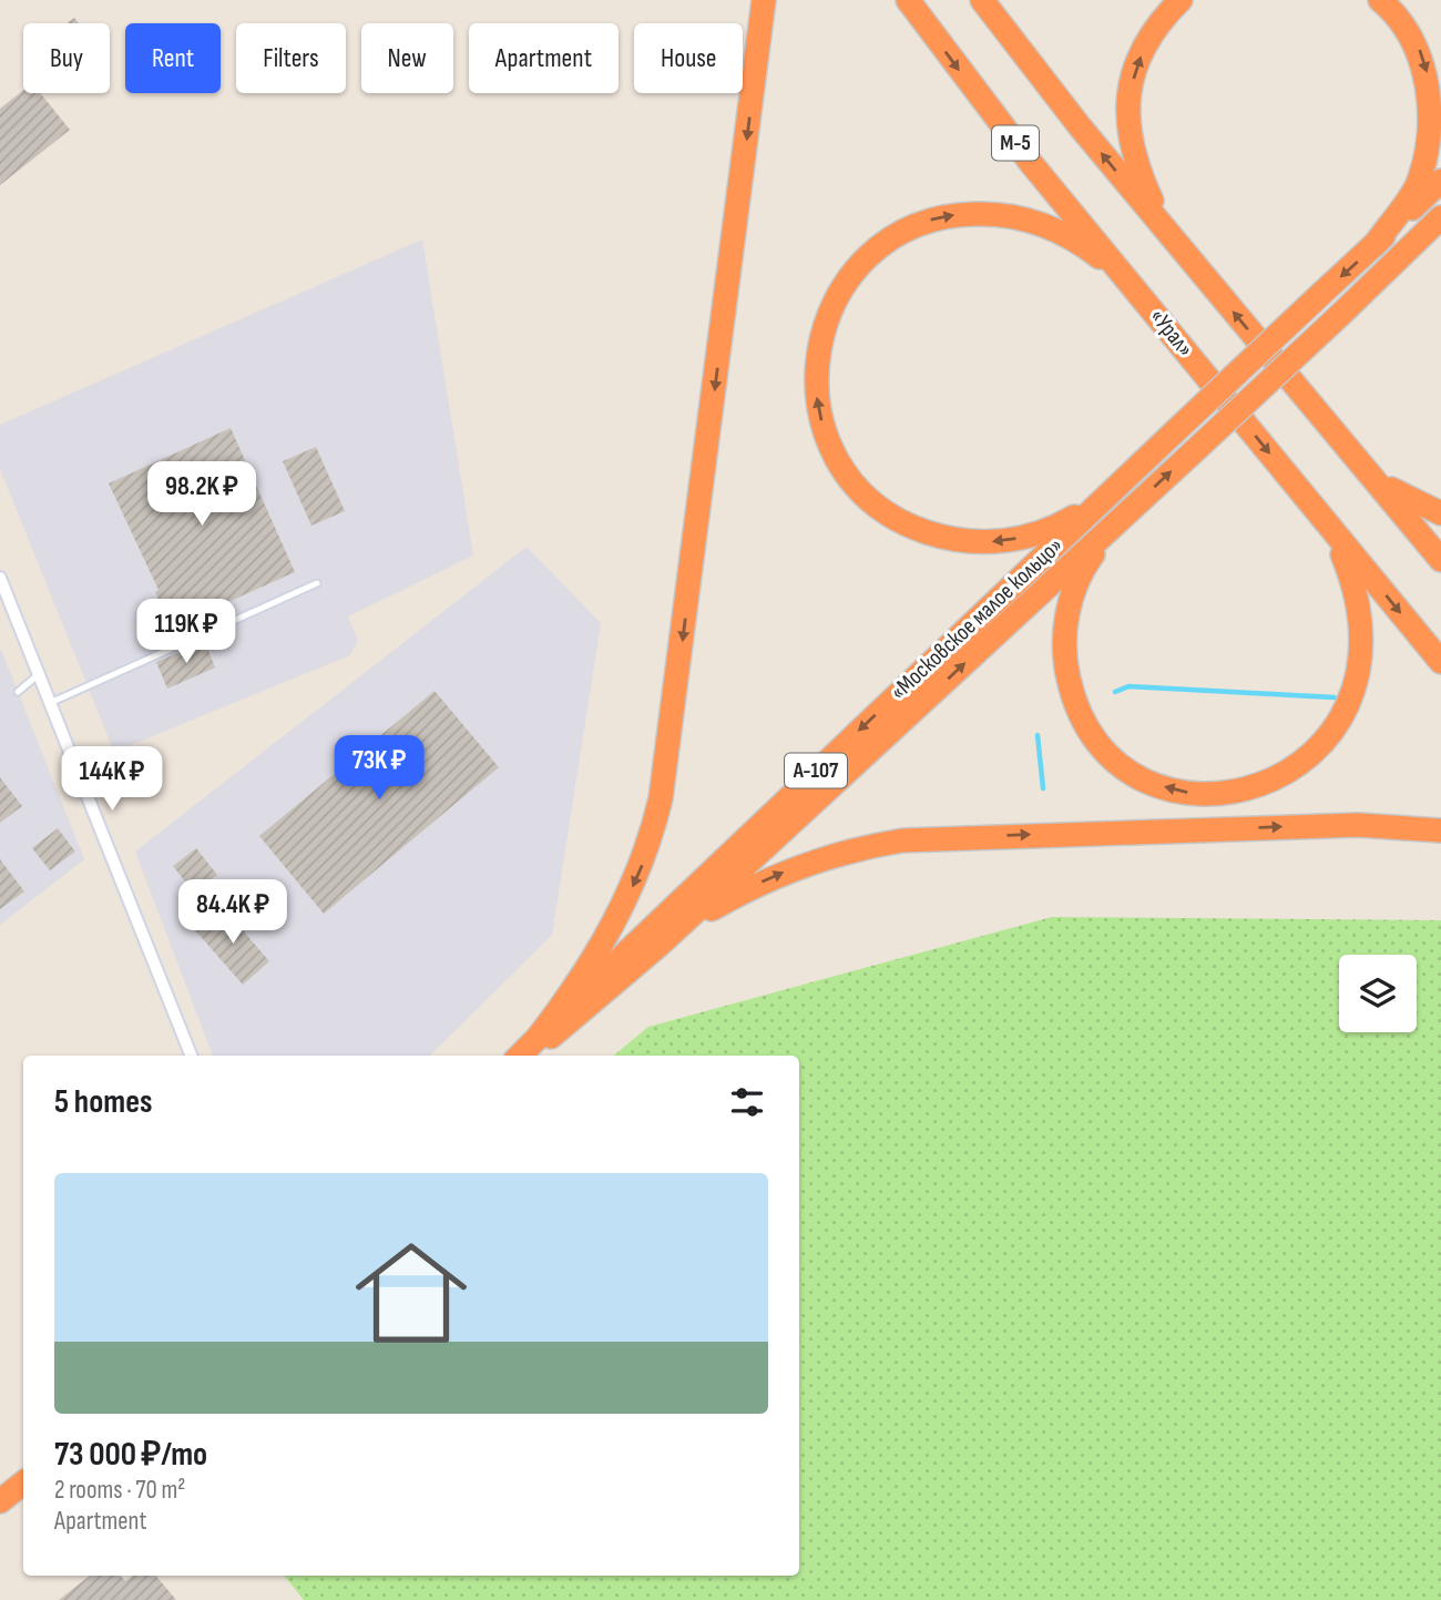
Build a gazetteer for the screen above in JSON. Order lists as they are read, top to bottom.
{
  "streets": {
    "highway": [
      "М-5",
      "«Урал»",
      "«Московское малое кольцо»",
      "А-107"
    ]
  },
  "page": {
    "chip": [
      "Buy",
      "Rent",
      "Filters",
      "New",
      "Apartment",
      "House"
    ],
    "price": [
      "98.2K ₽",
      "119K ₽",
      "73K ₽",
      "144K ₽",
      "84.4K ₽"
    ],
    "heading": "5 homes",
    "list": [
      {
        "name": "73 000 ₽/mo",
        "note": "2 rooms · 70 m² · Apartment"
      }
    ]
  }
}
